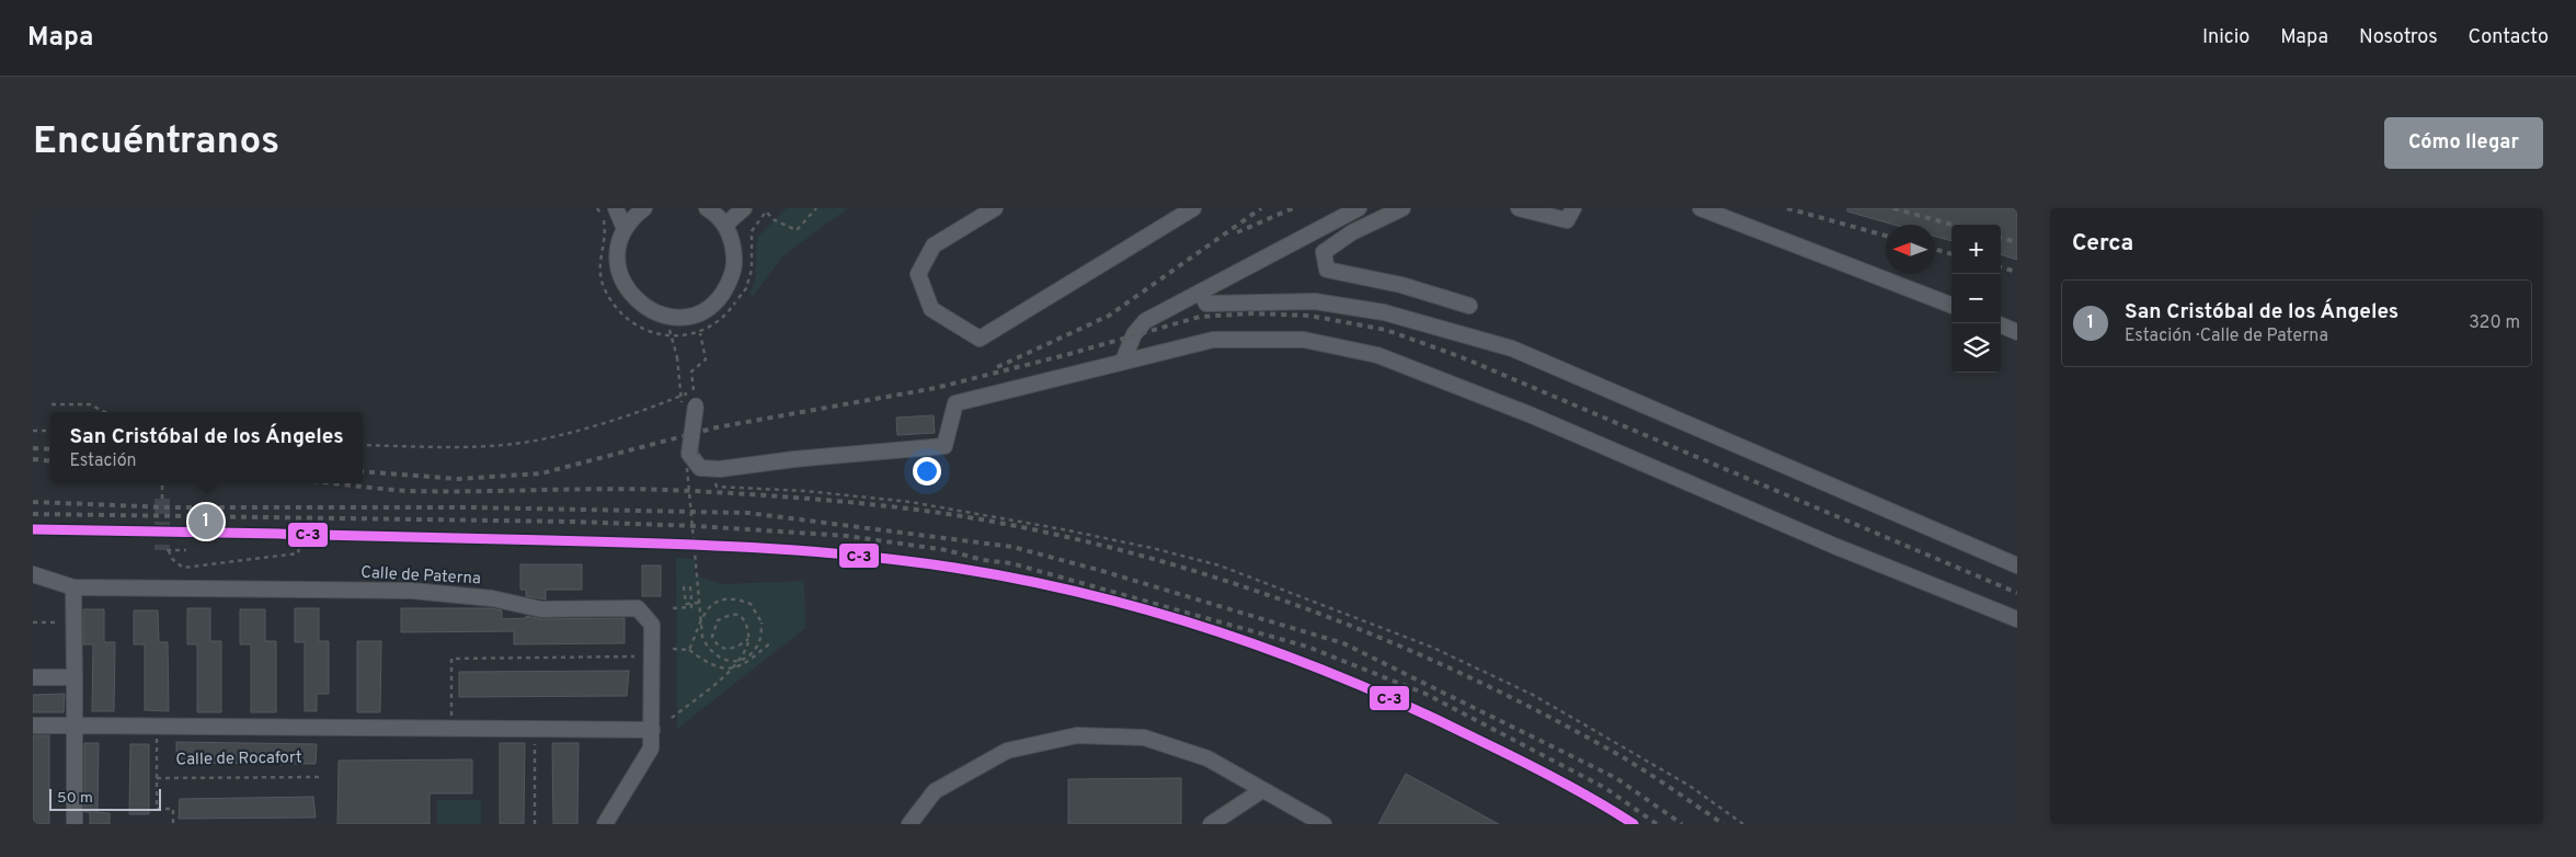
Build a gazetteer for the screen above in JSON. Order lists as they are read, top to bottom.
{
  "streets": {
    "street": ["Calle de Paterna"],
    "path": ["Calle de Rocafort"]
  },
  "lines": ["transit line C-3"],
  "scale_bar": "50 m",
  "north": "left",
  "page": {
    "header": "Mapa",
    "nav": [
      "Inicio",
      "Mapa",
      "Nosotros",
      "Contacto"
    ],
    "buttons": "Cómo llegar",
    "title": "Encuéntranos",
    "heading": "Cerca",
    "map_buttons": ["+", "−"],
    "list": [
      {
        "mark": "1",
        "name": "San Cristóbal de los Ángeles",
        "note": "Estación · Calle de Paterna",
        "value": "320 m"
      }
    ],
    "popup": ["San Cristóbal de los Ángeles", "Estación"],
    "pins": "1",
    "scale": "50 m"
  }
}
